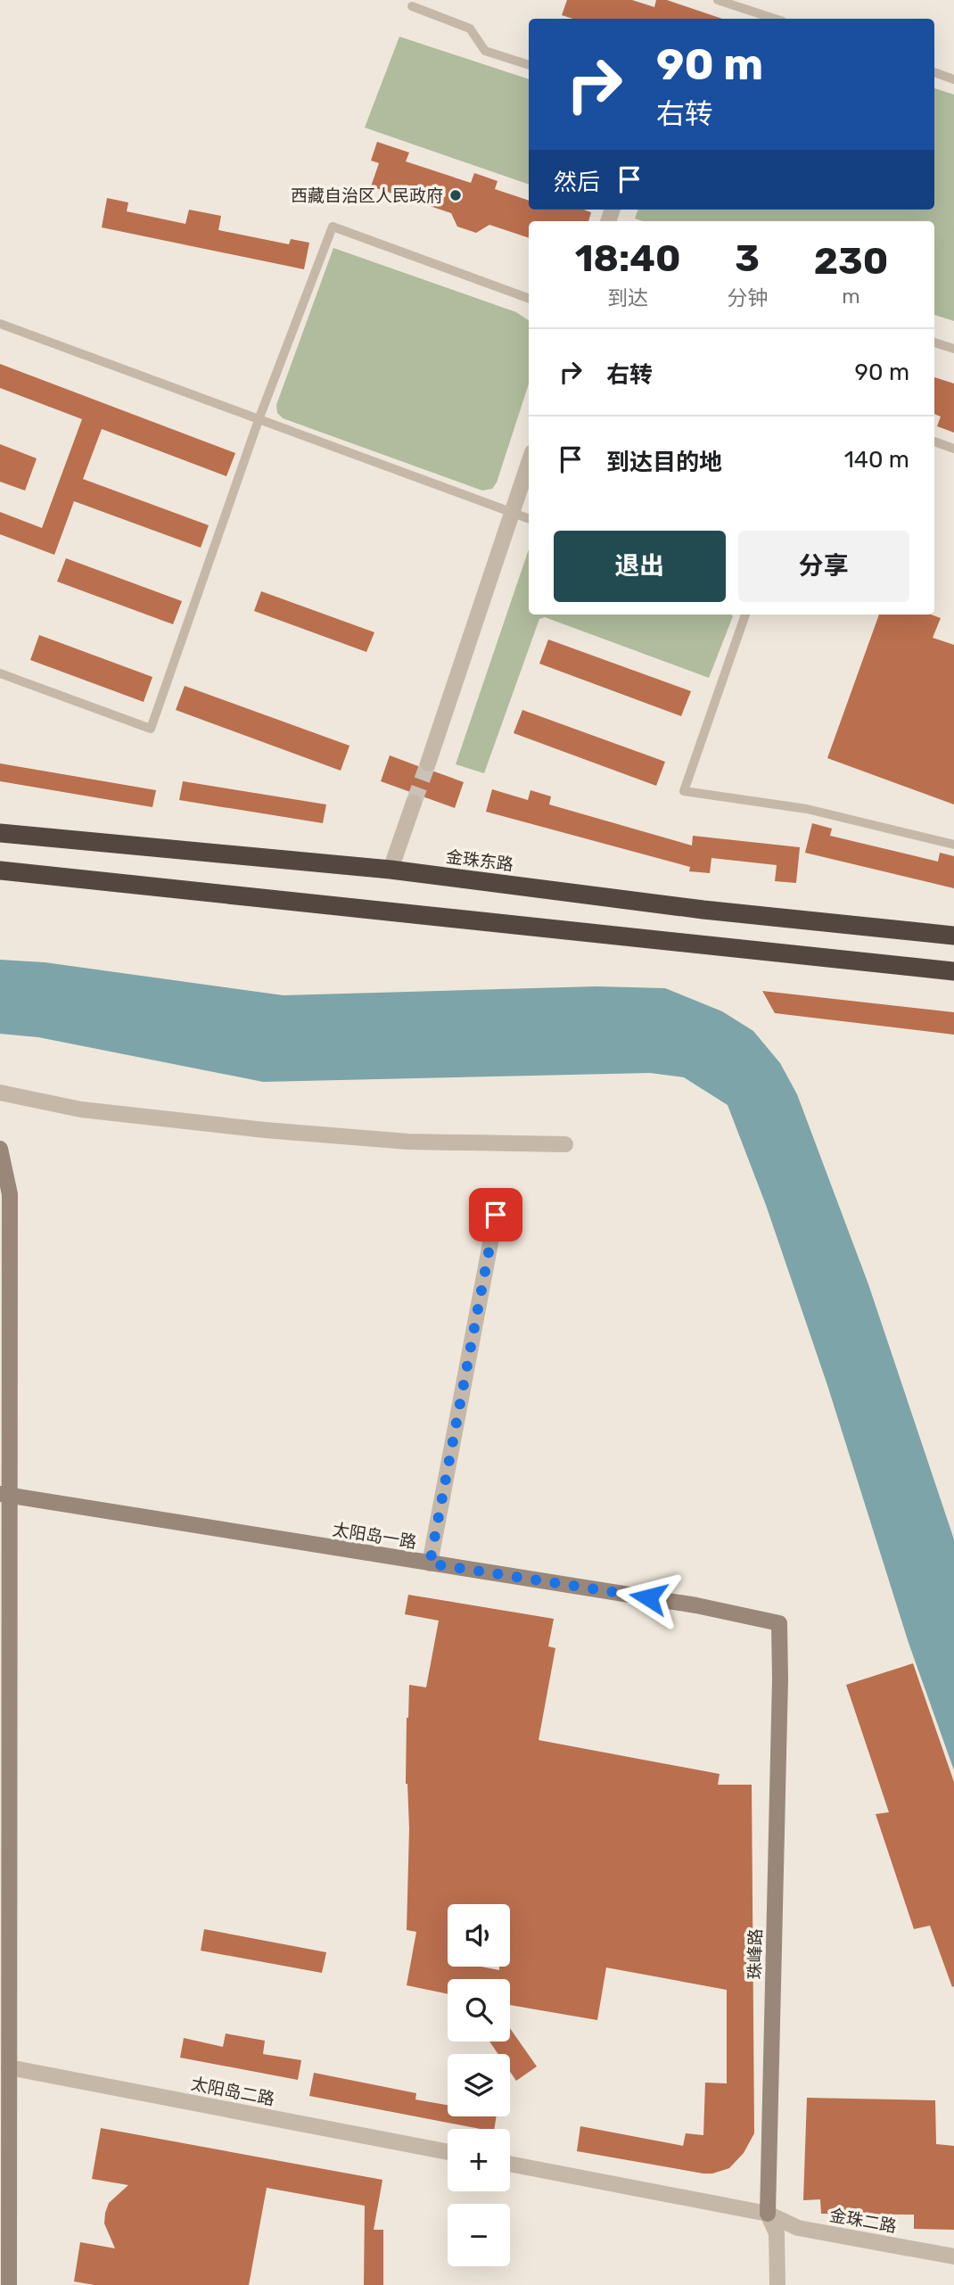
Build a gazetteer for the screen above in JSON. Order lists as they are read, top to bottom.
{
  "streets": {
    "highway": ["金珠东路"],
    "street": [
      "太阳岛一路",
      "珠峰路",
      "太阳岛二路",
      "金珠二路"
    ]
  },
  "crossings": [
    ["太阳岛一路", "珠峰路"],
    ["珠峰路", "金珠二路"]
  ],
  "places": ["西藏自治区人民政府"],
  "page": {
    "turn": ["90 m", "右转"],
    "then": "然后",
    "eta": [
      "18:40",
      "到达",
      "3",
      "分钟",
      "230",
      "m"
    ],
    "list": [
      {
        "name": "右转",
        "value": "90 m"
      },
      {
        "name": "到达目的地",
        "value": "140 m"
      }
    ],
    "buttons": ["退出", "分享"],
    "map_buttons": ["+", "−"]
  }
}
